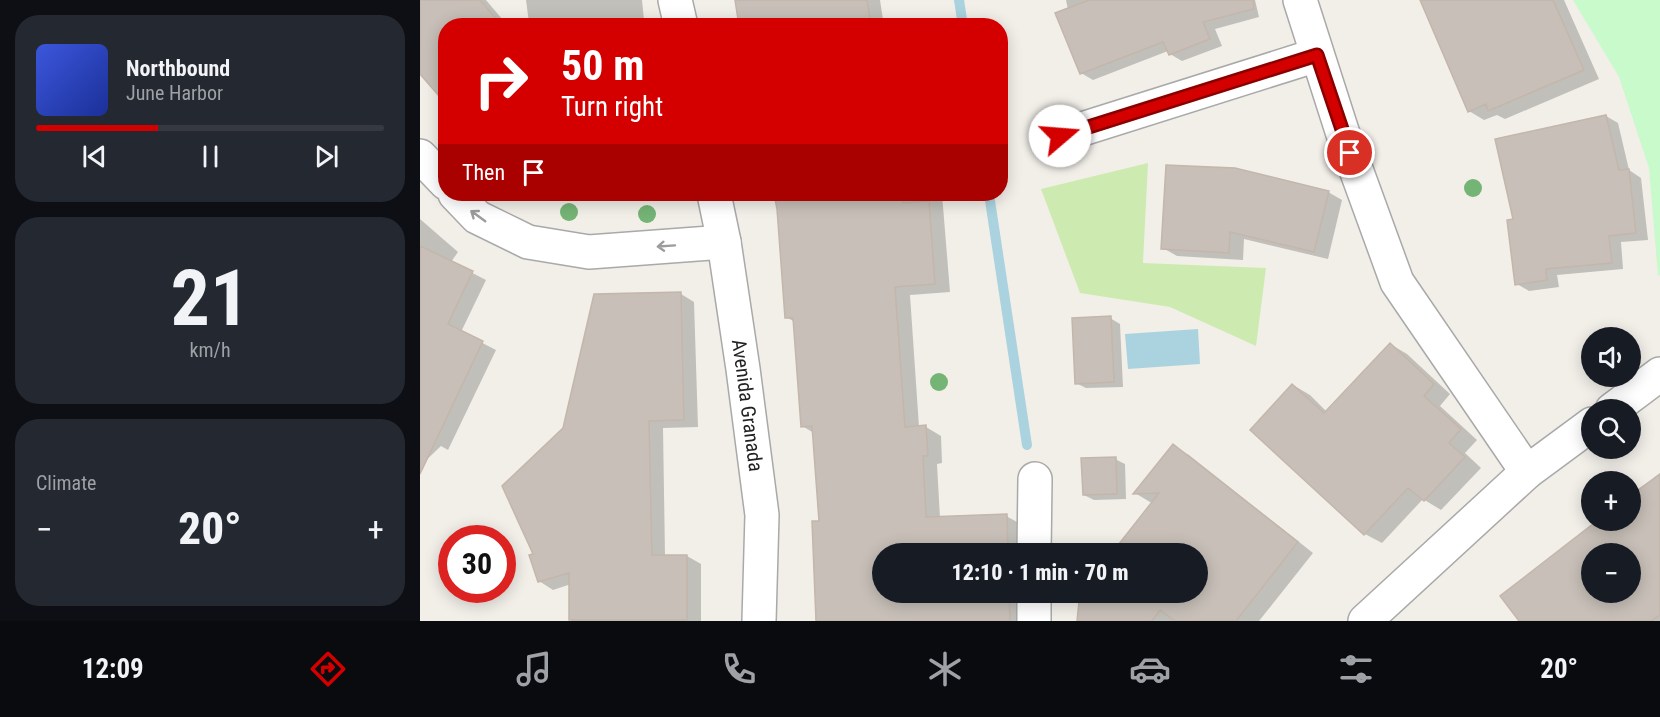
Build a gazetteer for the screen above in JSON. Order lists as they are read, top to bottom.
{
  "streets": {
    "street": ["Avenida Granada"]
  },
  "page": {
    "turn": ["50 m", "Turn right"],
    "song": ["Northbound", "June Harbor"],
    "then": "Then",
    "tile": [
      ["21", "km/h"],
      "Climate"
    ],
    "map_buttons": ["+", "−"],
    "heat": ["−", "20°", "+"],
    "limit": "30",
    "trip": "12:10 · 1 min · 70 m",
    "tabs": ["12:09", "20°"]
  }
}
